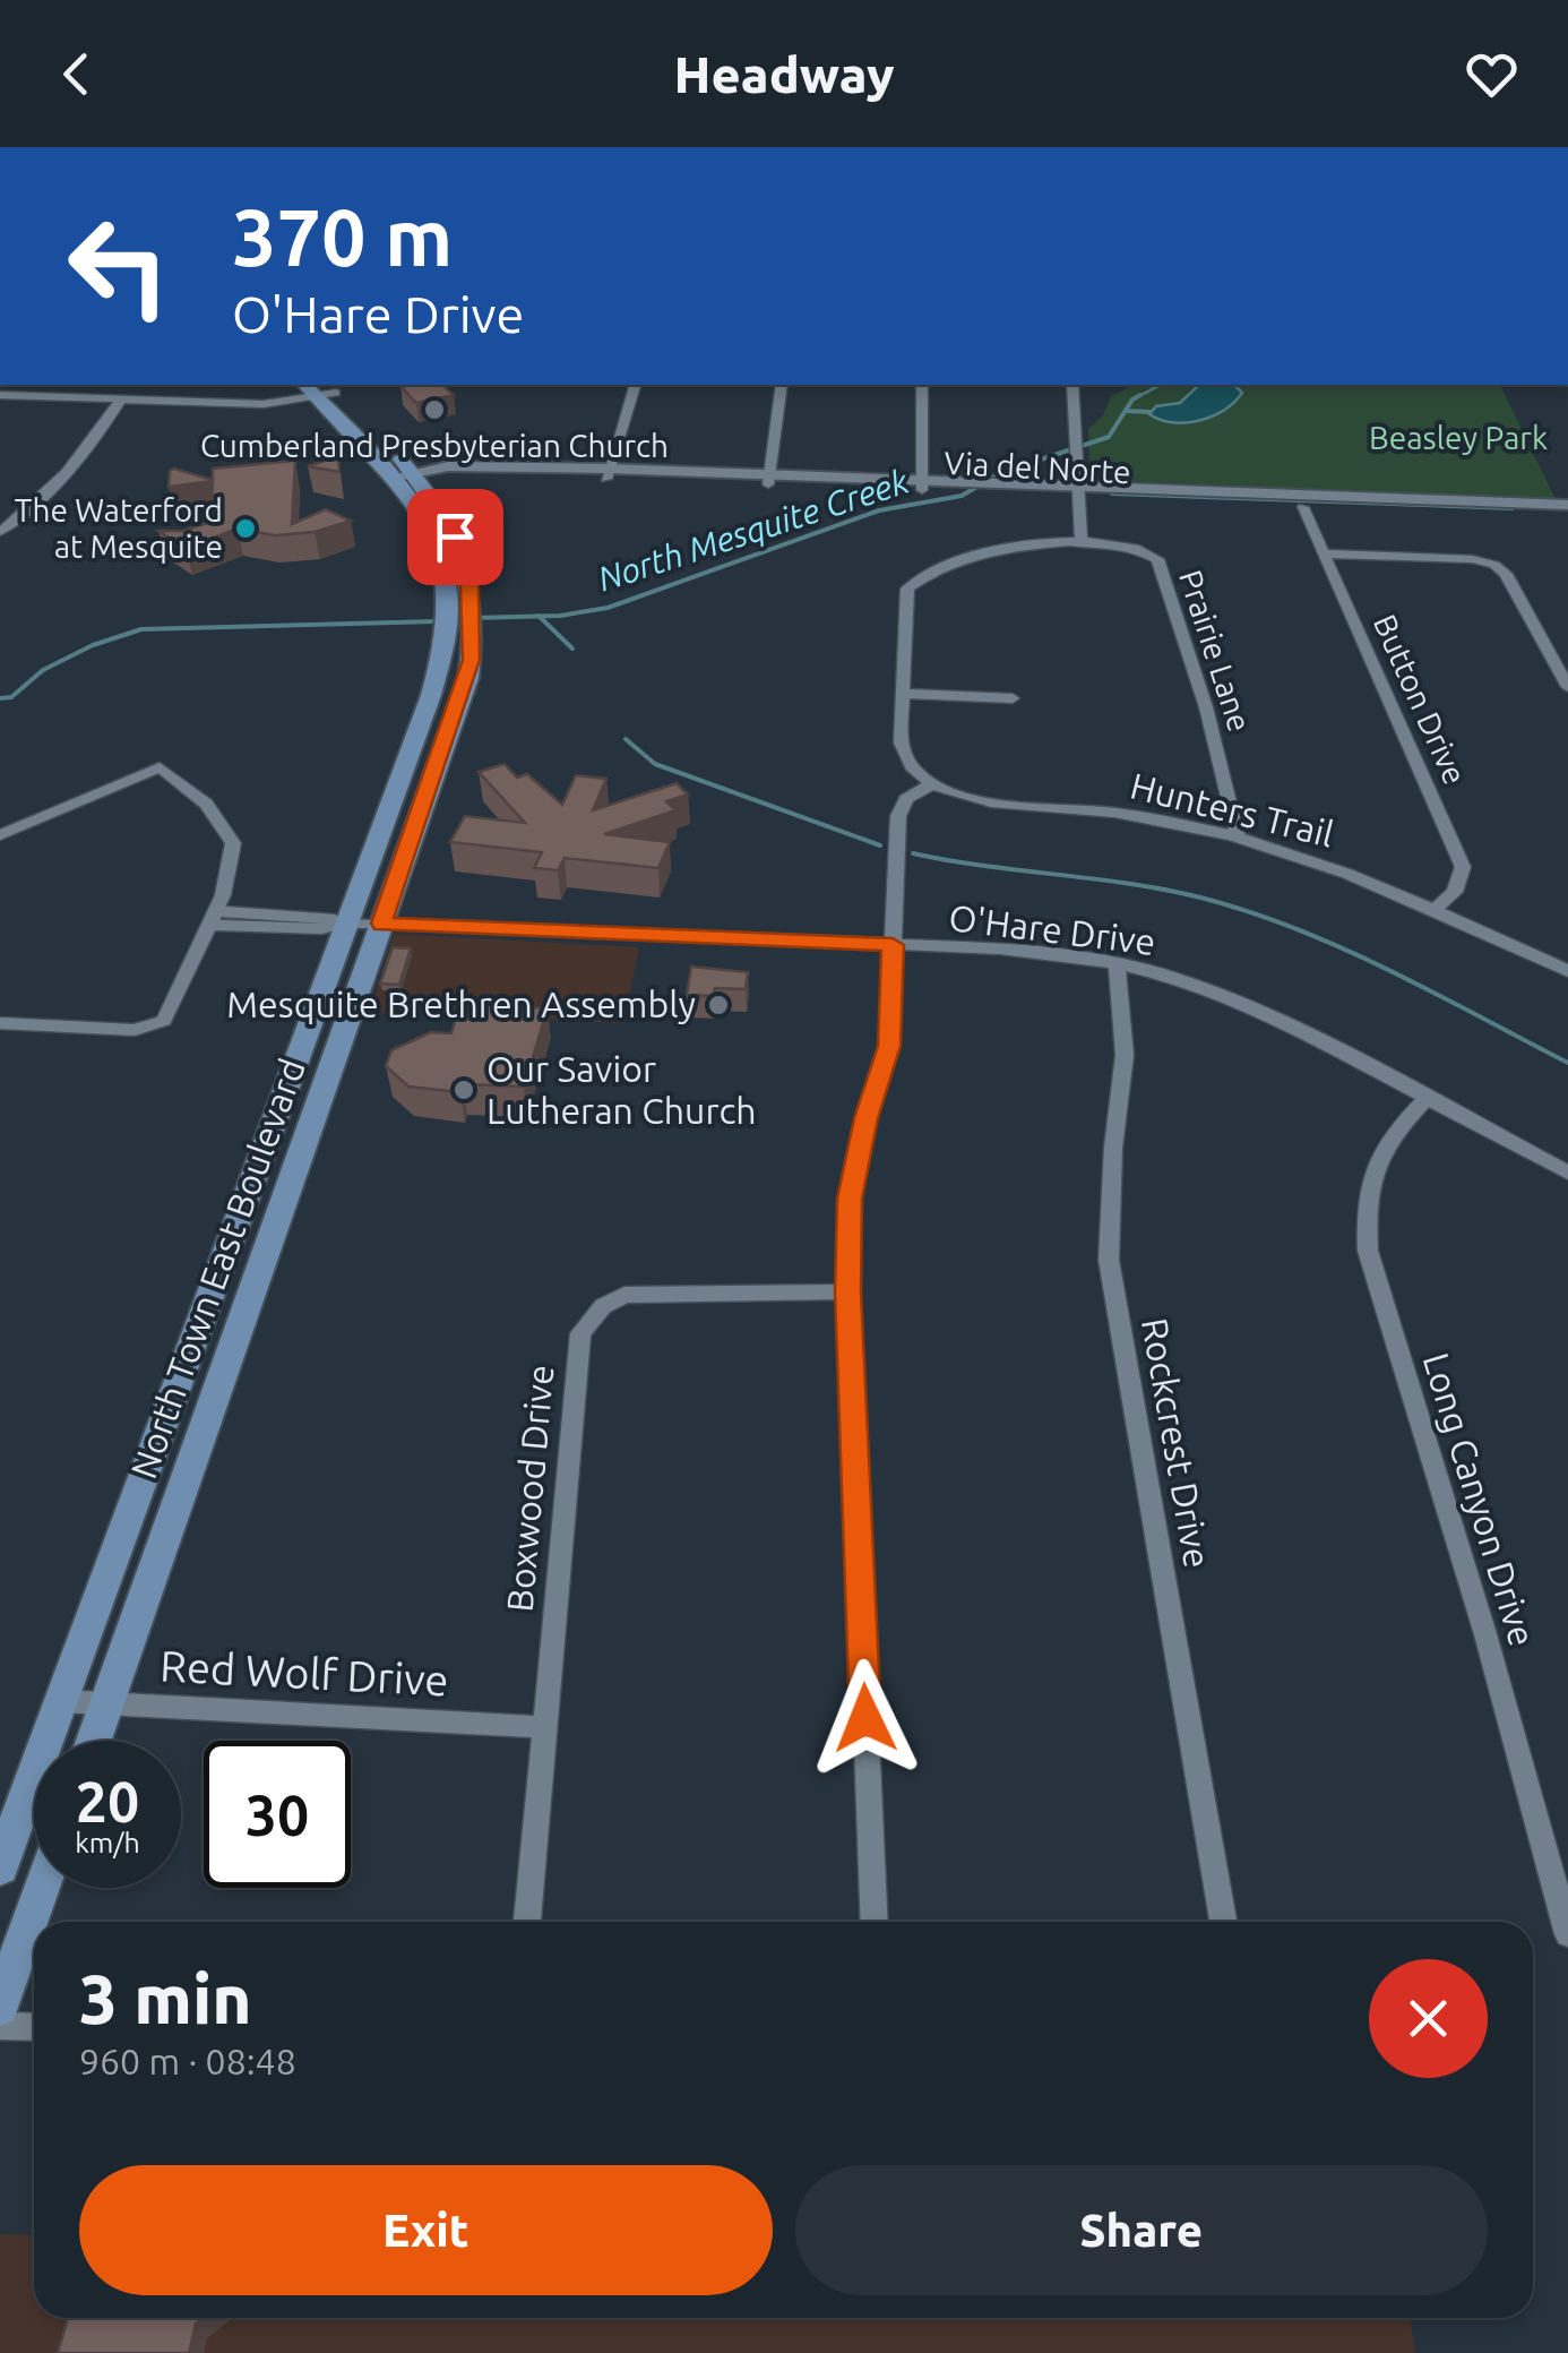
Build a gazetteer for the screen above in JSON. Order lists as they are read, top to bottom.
{
  "streets": {
    "main road": ["North Town East Boulevard"],
    "street": [
      "Via del Norte",
      "Prairie Lane",
      "Button Drive",
      "Hunters Trail",
      "O'Hare Drive",
      "Rockcrest Drive",
      "Boxwood Drive",
      "Long Canyon Drive",
      "Red Wolf Drive"
    ]
  },
  "crossings": [
    ["Via del Norte", "Button Drive"],
    ["Via del Norte", "North Town East Boulevard"],
    ["Prairie Lane", "Hunters Trail"],
    ["Button Drive", "Hunters Trail"],
    ["O'Hare Drive", "North Town East Boulevard"],
    ["O'Hare Drive", "Rockcrest Drive"],
    ["O'Hare Drive", "Long Canyon Drive"],
    ["North Town East Boulevard", "Red Wolf Drive"],
    ["Boxwood Drive", "Red Wolf Drive"]
  ],
  "water": ["North Mesquite Creek"],
  "parks": ["Beasley Park"],
  "places": [
    "Cumberland Presbyterian Church",
    "The Waterford at Mesquite",
    "Mesquite Brethren Assembly",
    "Our Savior Lutheran Church"
  ],
  "page": {
    "header": "Headway",
    "turn": ["370 m", "O'Hare Drive"],
    "speed": "20 km/h",
    "limit": "30",
    "heading": ["3 min", "960 m · 08:48"],
    "buttons": ["Exit", "Share"]
  }
}
